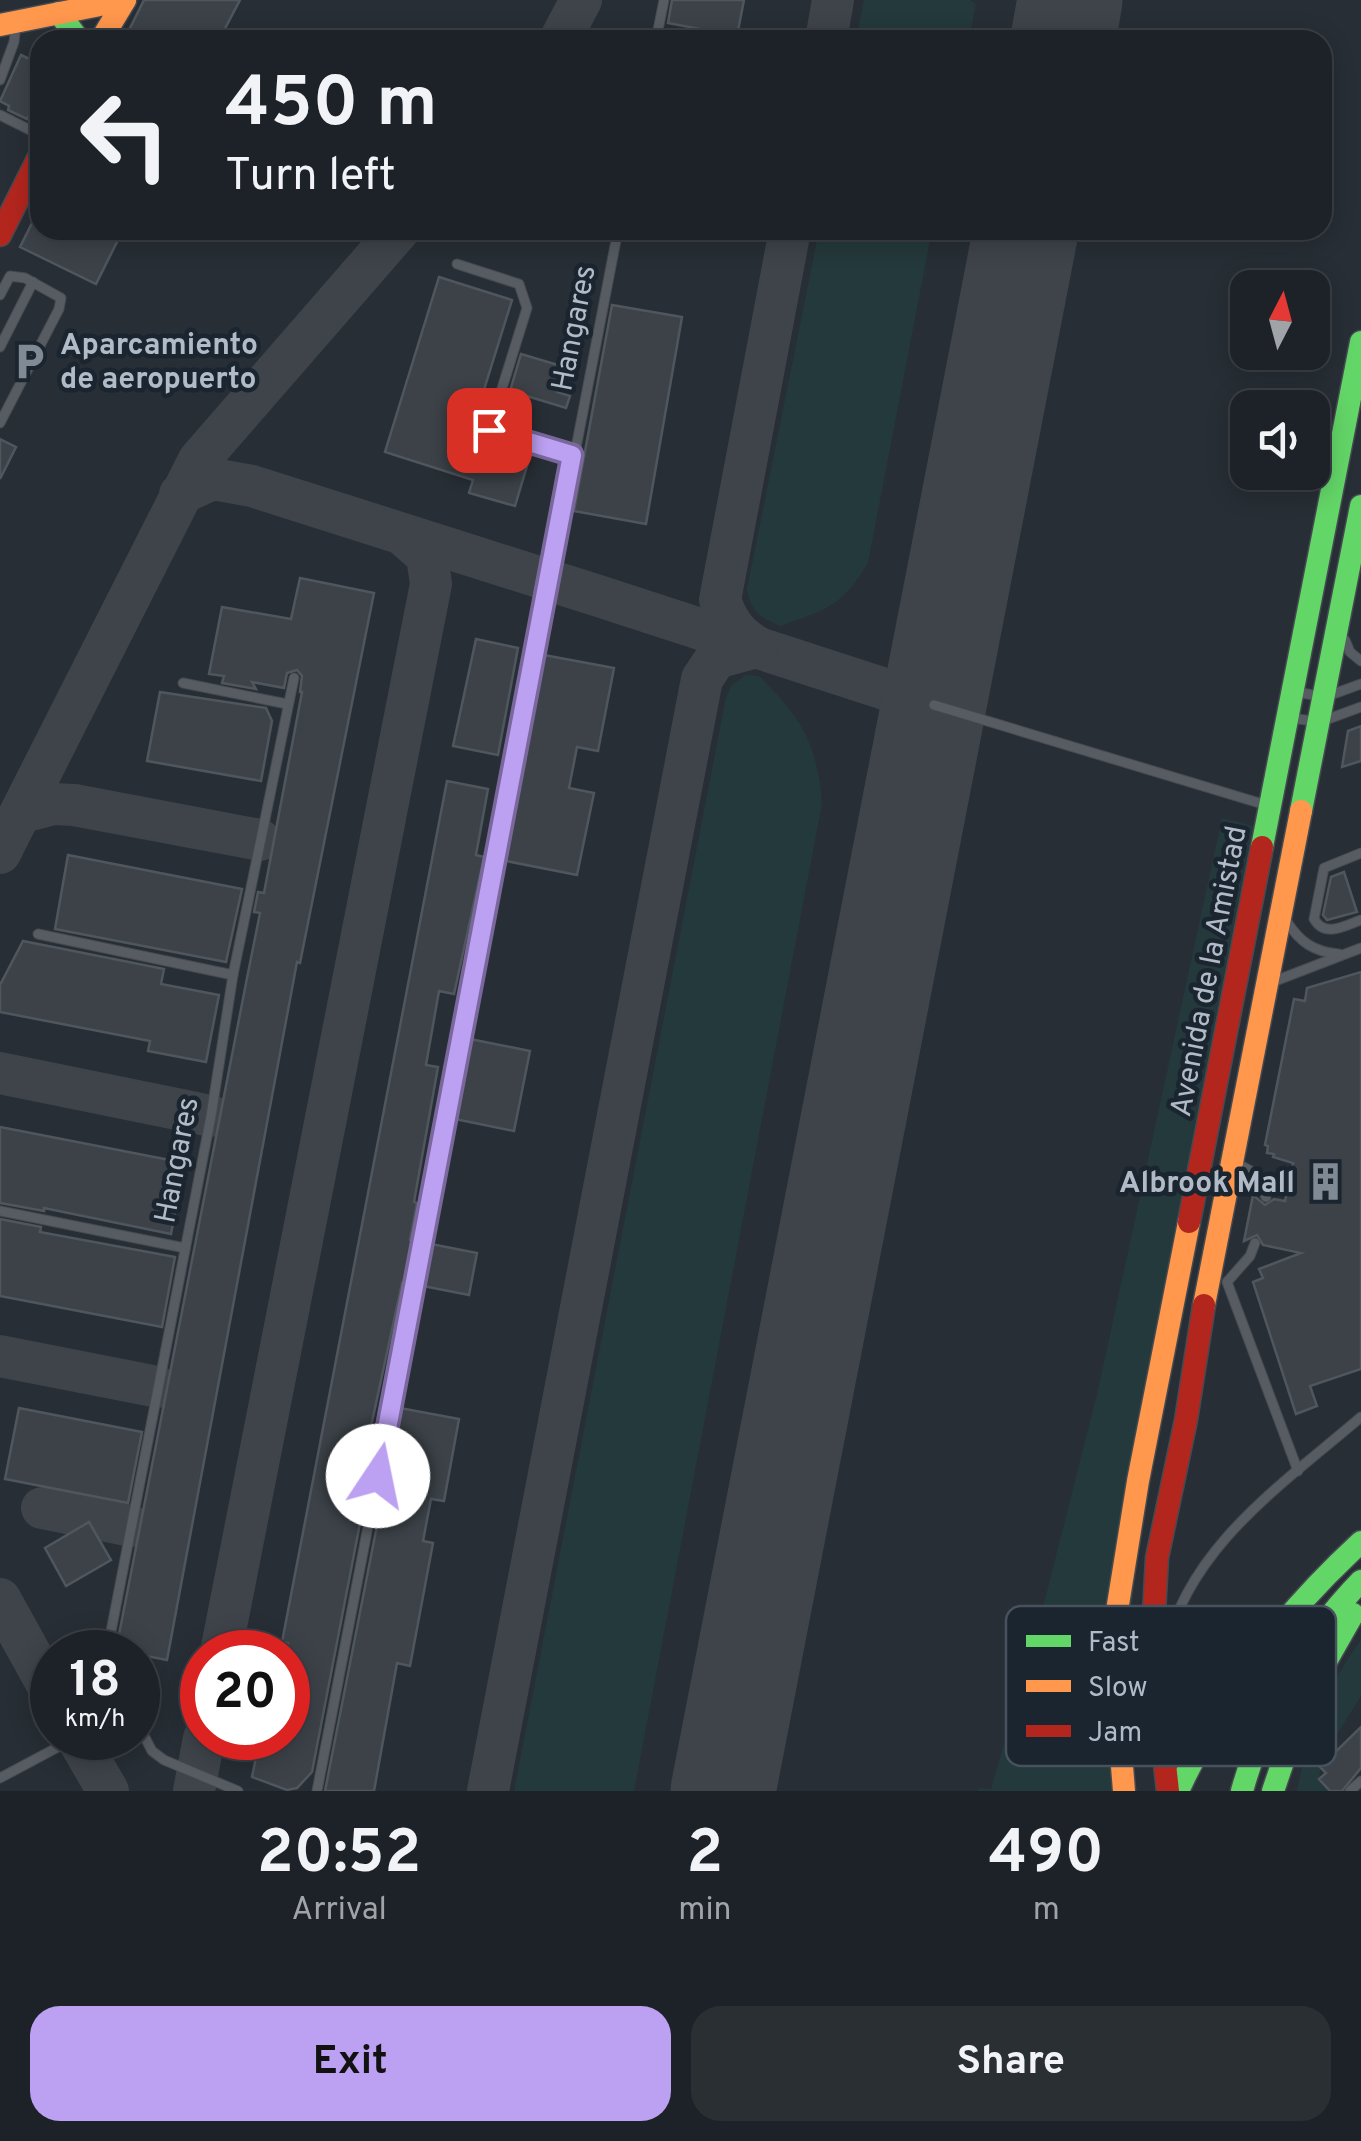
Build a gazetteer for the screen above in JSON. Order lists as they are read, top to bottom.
{
  "streets": {
    "main road": ["Avenida de la Amistad"],
    "lane": ["Hangares"]
  },
  "places": {
    "parking": ["Aparcamiento de aeropuerto"],
    "building": ["Albrook Mall"]
  },
  "legend": ["Fast", "Slow", "Jam"],
  "north": "top",
  "page": {
    "turn": ["450 m", "Turn left"],
    "speed": "18 km/h",
    "limit": "20",
    "eta": [
      "20:52",
      "Arrival",
      "2",
      "min",
      "490",
      "m"
    ],
    "buttons": ["Exit", "Share"]
  }
}
